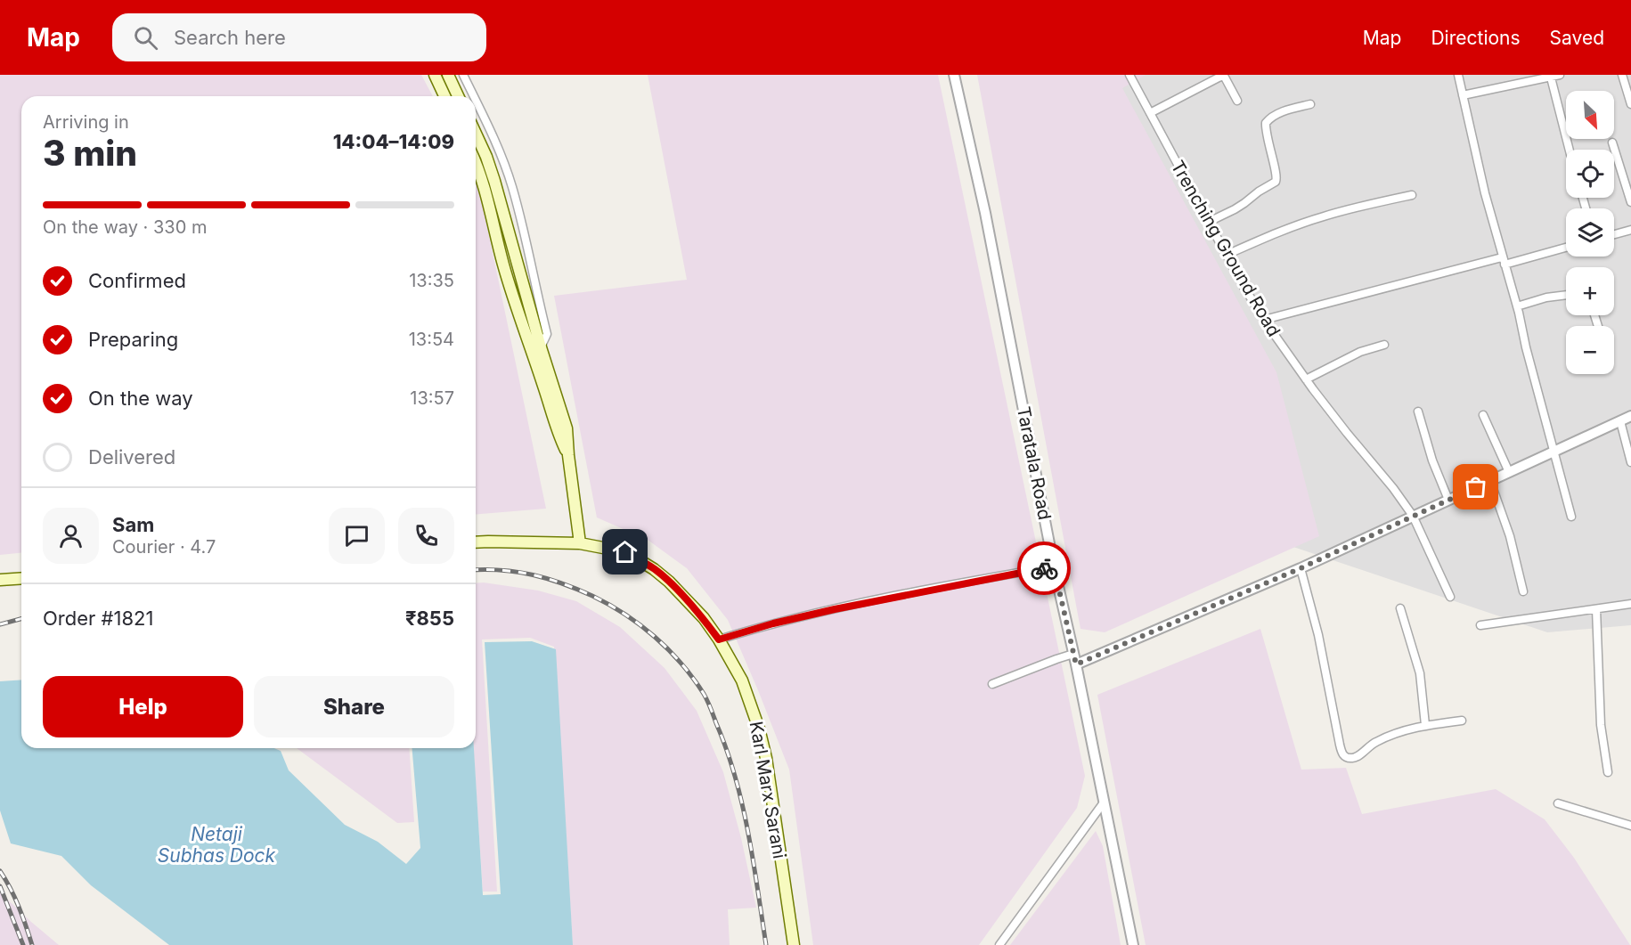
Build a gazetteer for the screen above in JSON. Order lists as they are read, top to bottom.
{
  "streets": {
    "main road": ["Karl Marx Sarani"],
    "street": ["Trenching Ground Road", "Taratala Road"]
  },
  "water": ["Netaji Subhas Dock"],
  "north": "bottom right",
  "page": {
    "header": "Map",
    "search": "Search here",
    "nav": ["Map", "Directions", "Saved"],
    "map_buttons": ["+", "−"],
    "heading": ["3 min", "Arriving in", "14:04–14:09"],
    "panel": [
      "Sam",
      "Courier · 4.7",
      "Order #1821",
      "₹855"
    ],
    "bar": "On the way · 330 m",
    "list": [
      ["Confirmed", "13:35"],
      ["Preparing", "13:54"],
      ["On the way", "13:57"],
      "Delivered"
    ],
    "buttons": ["Help", "Share"]
  }
}
